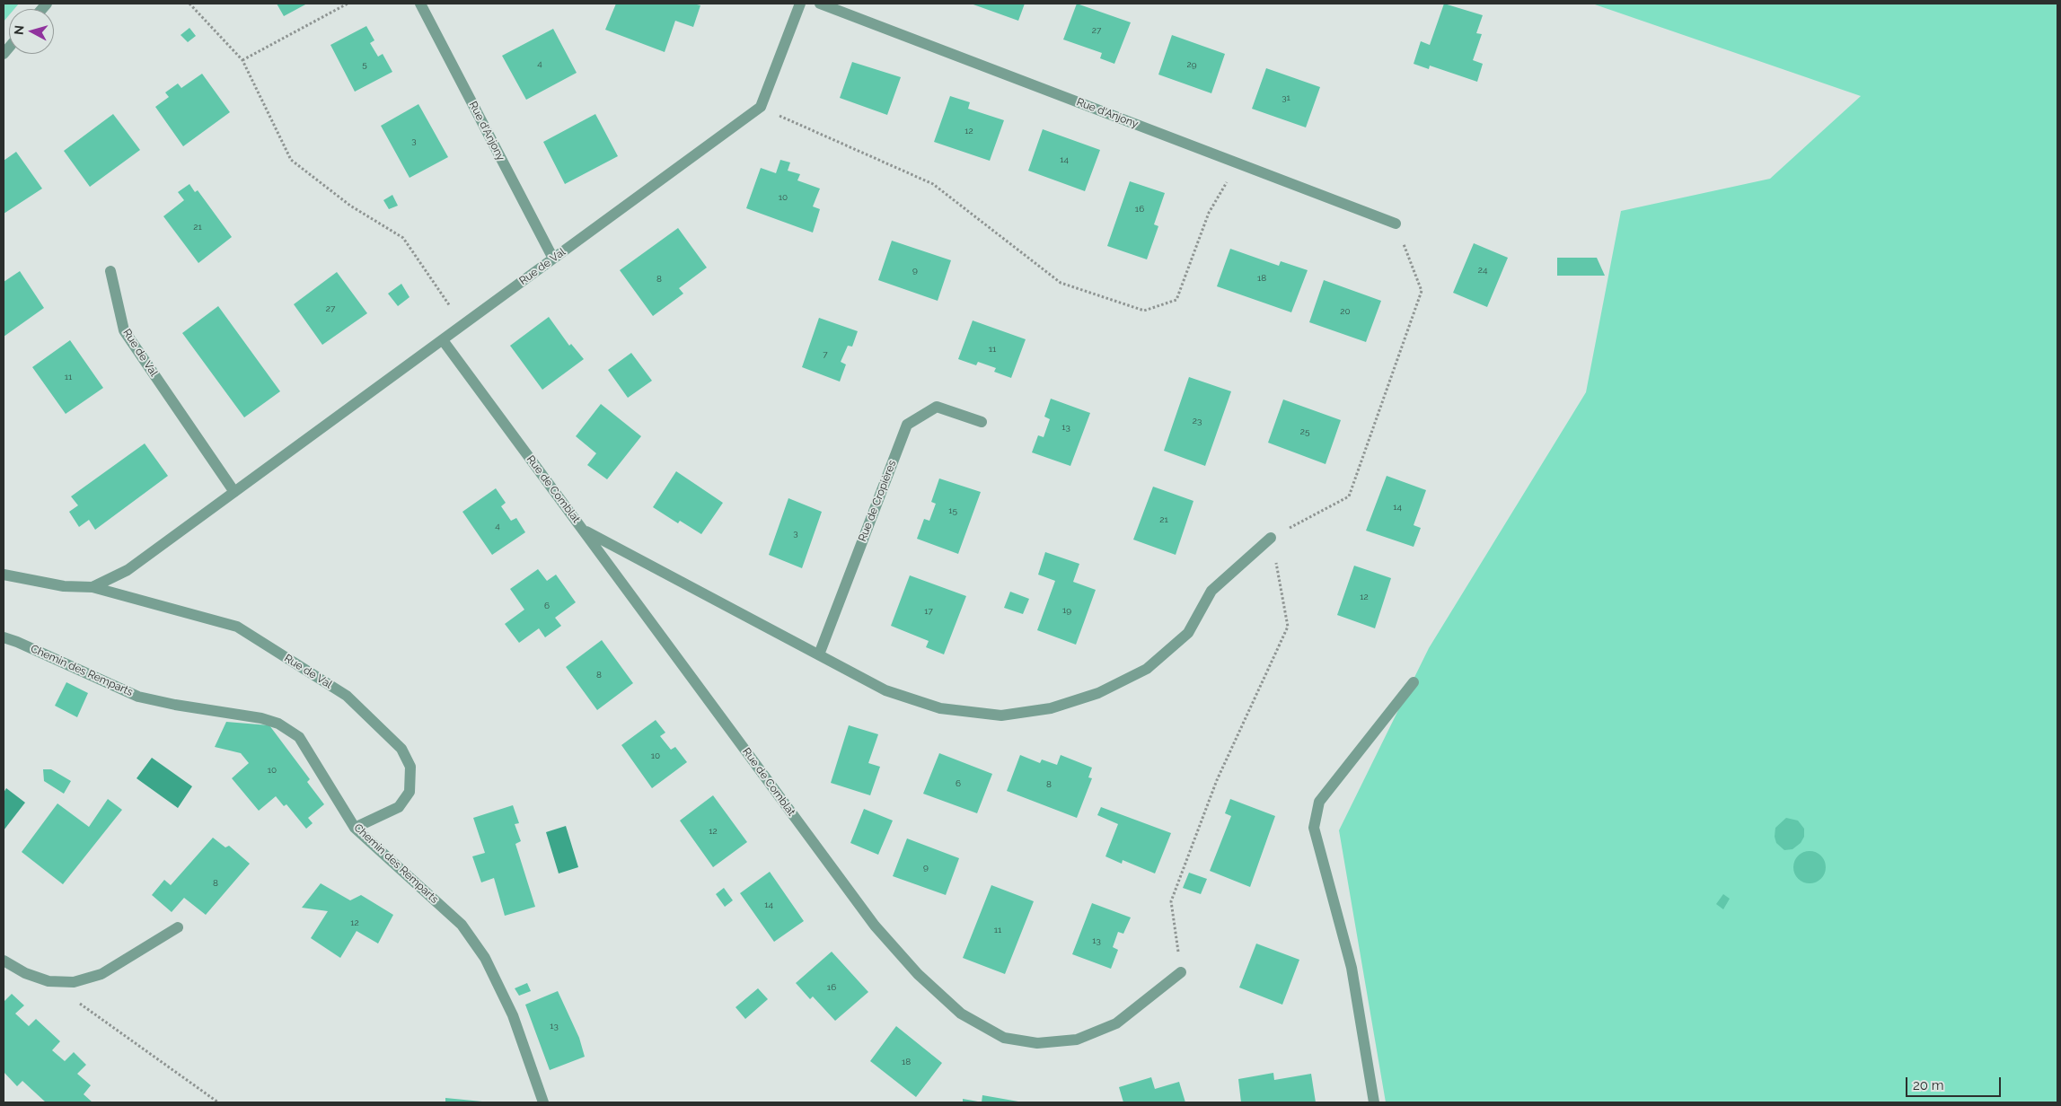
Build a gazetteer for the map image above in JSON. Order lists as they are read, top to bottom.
{
  "streets": {
    "street": [
      "Rue d'Anjony",
      "Rue de Val",
      "Rue de Comblat",
      "Rue de Cropières",
      "Chemin des Remparts"
    ]
  },
  "crossings": [
    ["Rue d'Anjony", "Rue de Val"],
    ["Rue de Val", "Rue de Comblat"],
    ["Rue de Val", "Chemin des Remparts"]
  ],
  "house_numbers": [
    "27",
    "4",
    "5",
    "29",
    "31",
    "12",
    "3",
    "14",
    "10",
    "16",
    "21",
    "9",
    "24",
    "18",
    "8",
    "27",
    "20",
    "11",
    "7",
    "11",
    "23",
    "13",
    "25",
    "14",
    "15",
    "21",
    "4",
    "3",
    "12",
    "6",
    "19",
    "17",
    "8",
    "10",
    "10",
    "6",
    "8",
    "12",
    "9",
    "8",
    "14",
    "12",
    "11",
    "13",
    "16",
    "13",
    "18"
  ],
  "scale_bar": "20 m",
  "north": "left"
}
